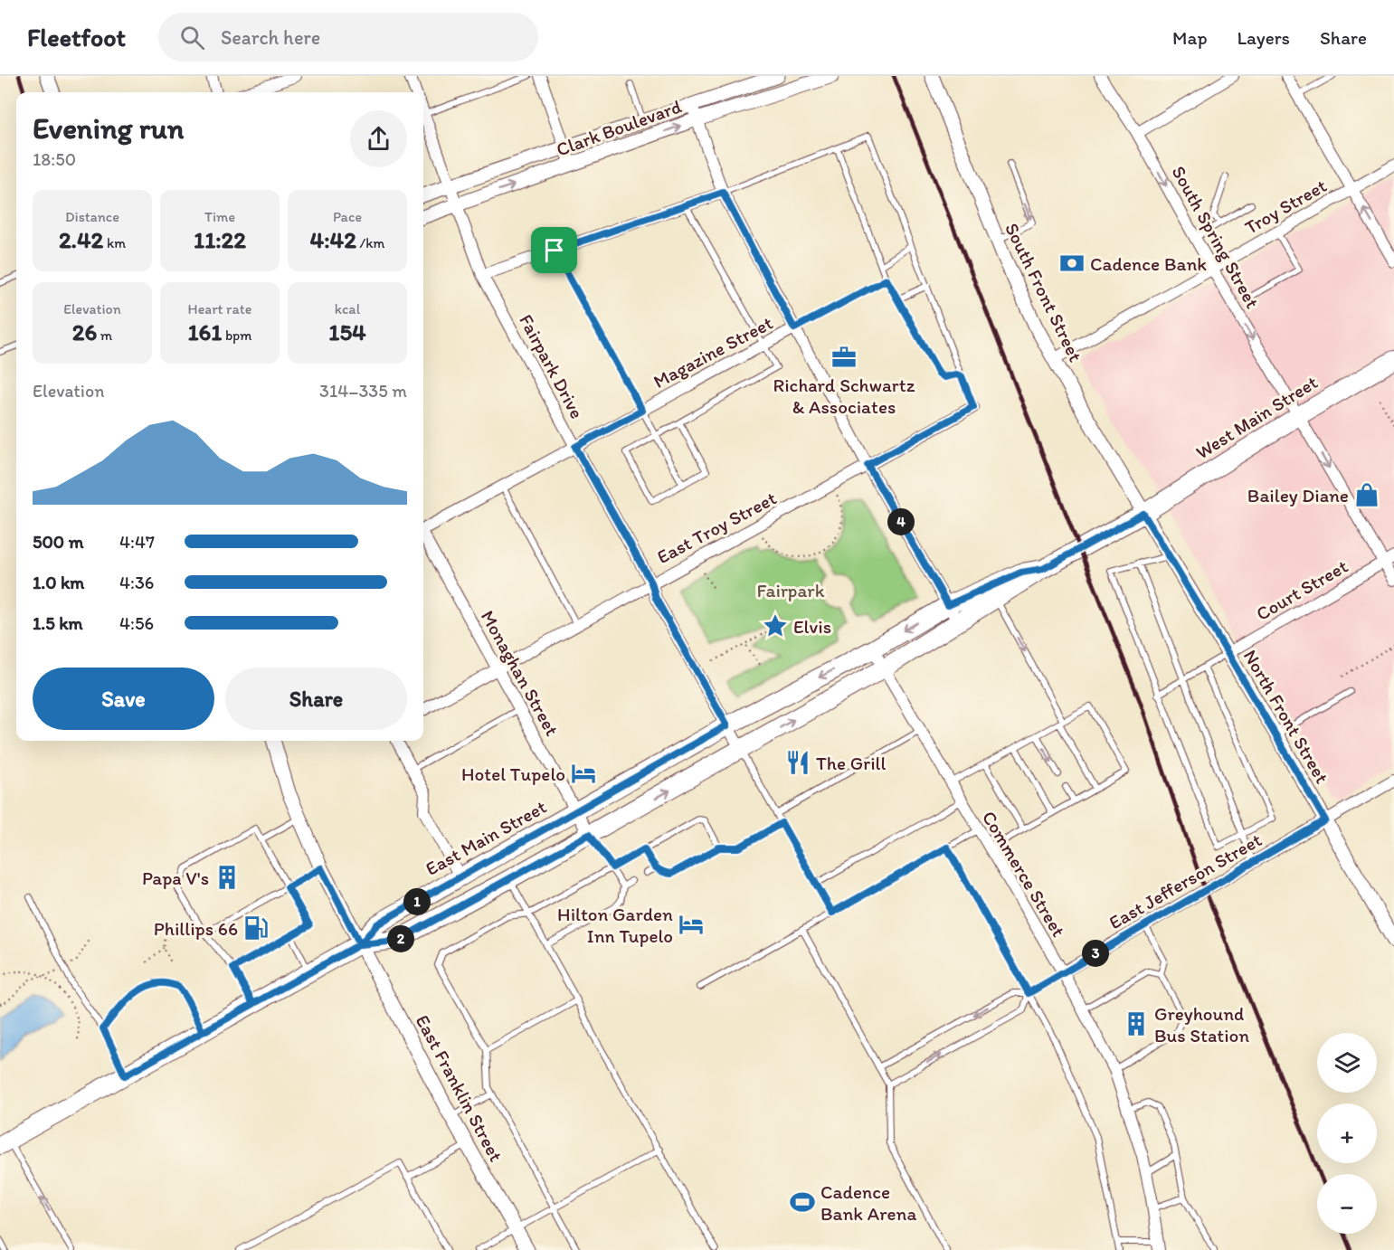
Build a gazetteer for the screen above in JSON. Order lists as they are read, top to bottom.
{
  "streets": {
    "main road": ["West Main Street", "East Main Street"],
    "street": [
      "Clark Boulevard",
      "Troy Street",
      "South Spring Street",
      "South Front Street",
      "Magazine Street",
      "Fairpark Drive",
      "East Troy Street",
      "Court Street",
      "Monaghan Street",
      "North Front Street",
      "Commerce Street",
      "East Jefferson Street",
      "East Franklin Street"
    ]
  },
  "crossings": [
    ["Clark Boulevard", "Fairpark Drive"],
    ["Troy Street", "South Spring Street"],
    ["Troy Street", "South Front Street"],
    ["South Spring Street", "West Main Street"],
    ["South Spring Street", "Court Street"],
    ["South Front Street", "West Main Street"],
    ["South Front Street", "North Front Street"],
    ["South Front Street", "East Main Street"],
    ["Magazine Street", "Fairpark Drive"],
    ["Fairpark Drive", "East Troy Street"],
    ["Fairpark Drive", "East Main Street"],
    ["West Main Street", "North Front Street"],
    ["West Main Street", "East Main Street"],
    ["East Troy Street", "Monaghan Street"],
    ["Court Street", "North Front Street"],
    ["Monaghan Street", "East Main Street"],
    ["North Front Street", "East Main Street"],
    ["North Front Street", "East Jefferson Street"],
    ["East Main Street", "Commerce Street"],
    ["East Main Street", "East Franklin Street"],
    ["Commerce Street", "East Jefferson Street"]
  ],
  "one_way": ["South Spring Street"],
  "parks": ["Fairpark"],
  "places": {
    "bank": ["Cadence Bank"],
    "office": ["Richard Schwartz & Associates"],
    "shop": ["Bailey Diane"],
    "place": ["Elvis"],
    "restaurant": ["The Grill"],
    "hotel": ["Hotel Tupelo", "Hilton Garden Inn Tupelo"],
    "building": ["Papa V's", "Greyhound Bus Station"],
    "fuel station": ["Phillips 66"],
    "sports": ["Cadence Bank Arena"]
  },
  "page": {
    "header": "Fleetfoot",
    "search": "Search here",
    "nav": ["Map", "Layers", "Share"],
    "heading": ["Evening run", "18:50"],
    "stats": [
      ["Distance", "2.42 km"],
      ["Time", "11:22"],
      ["Pace", "4:42 /km"],
      ["Elevation", "26 m"],
      ["Heart rate", "161 bpm"],
      ["kcal", "154"]
    ],
    "chart": ["Elevation", "314–335 m"],
    "pins": [
      "4",
      "1",
      "2",
      "3"
    ],
    "list": [
      {
        "name": "500 m",
        "note": "4:47"
      },
      {
        "name": "1.0 km",
        "note": "4:36"
      },
      {
        "name": "1.5 km",
        "note": "4:56"
      }
    ],
    "buttons": ["Save", "Share"],
    "map_buttons": ["+", "−"]
  }
}
